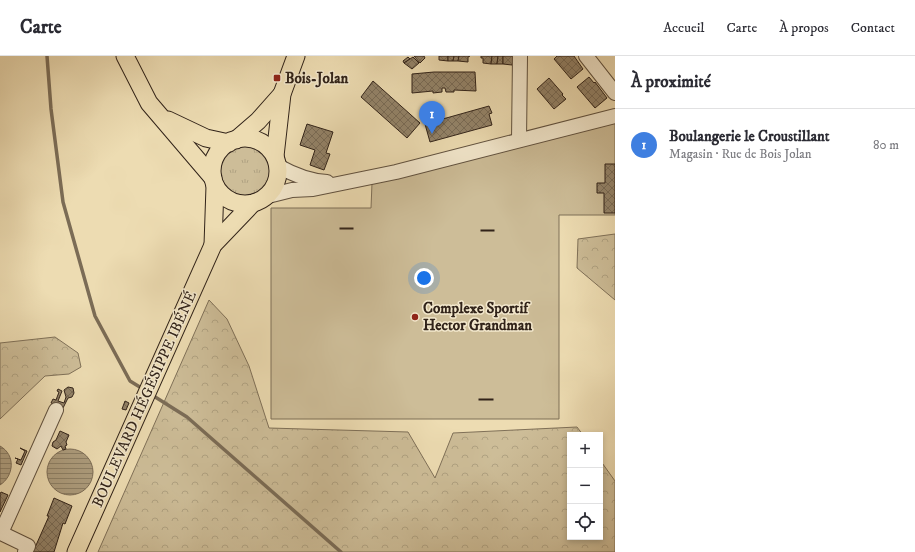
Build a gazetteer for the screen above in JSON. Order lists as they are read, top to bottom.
{
  "streets": {
    "main road": ["BOULEVARD HÉGÉSIPPE IBÉNÉ"]
  },
  "places": {
    "transit": ["Bois-Jolan"],
    "other": ["Complexe Sportif Hector Grandman"]
  },
  "page": {
    "header": "Carte",
    "nav": [
      "Accueil",
      "Carte",
      "À propos",
      "Contact"
    ],
    "heading": "À proximité",
    "pins": "1",
    "list": [
      {
        "mark": "1",
        "name": "Boulangerie le Croustillant",
        "note": "Magasin · Rue de Bois Jolan",
        "value": "80 m"
      }
    ],
    "map_buttons": ["+", "−"]
  }
}
